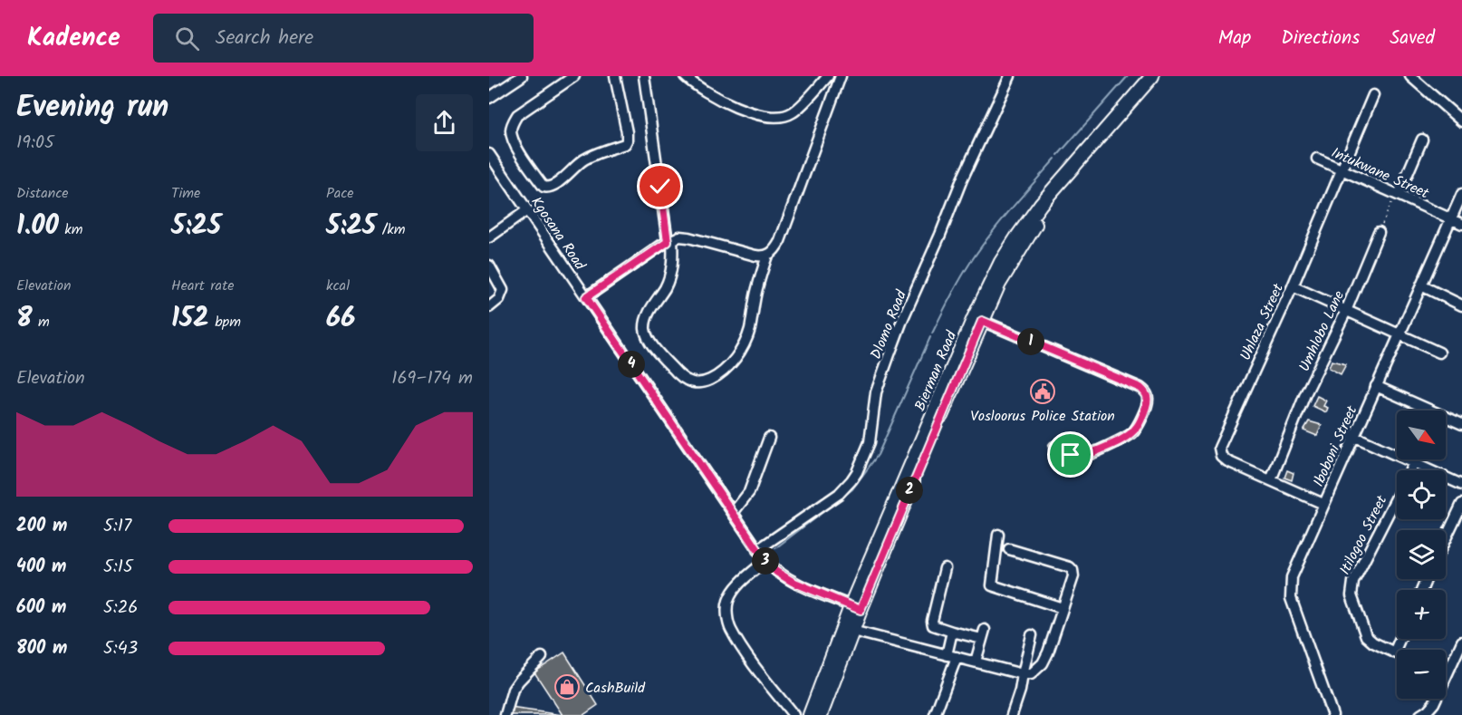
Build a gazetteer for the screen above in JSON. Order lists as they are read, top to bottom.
{
  "streets": {
    "main road": ["Bierman Road"],
    "street": [
      "Intukwane Street",
      "Kgosana Road",
      "Uhlaza Street",
      "Dlomo Road",
      "Umhlobo Lane",
      "Iboboni Street",
      "Itilogoo Street"
    ]
  },
  "crossings": [
    ["Intukwane Street", "Uhlaza Street"],
    ["Intukwane Street", "Iboboni Street"],
    ["Kgosana Road", "Dlomo Road"],
    ["Kgosana Road", "Bierman Road"],
    ["Uhlaza Street", "Umhlobo Lane"],
    ["Uhlaza Street", "Iboboni Street"]
  ],
  "places": {
    "public building": ["Vosloorus Police Station"],
    "shop": ["CashBuild"]
  },
  "north": "bottom right",
  "page": {
    "header": "Kadence",
    "search": "Search here",
    "nav": ["Map", "Directions", "Saved"],
    "heading": ["Evening run", "19:05"],
    "stats": [
      ["Distance", "1.00 km"],
      ["Time", "5:25"],
      ["Pace", "5:25 /km"],
      ["Elevation", "8 m"],
      ["Heart rate", "152 bpm"],
      ["kcal", "66"]
    ],
    "pins": [
      "1",
      "4",
      "2",
      "3"
    ],
    "chart": ["Elevation", "169–174 m"],
    "map_buttons": ["+", "−"],
    "list": [
      {
        "name": "200 m",
        "note": "5:17"
      },
      {
        "name": "400 m",
        "note": "5:15"
      },
      {
        "name": "600 m",
        "note": "5:26"
      },
      {
        "name": "800 m",
        "note": "5:43"
      }
    ]
  }
}
